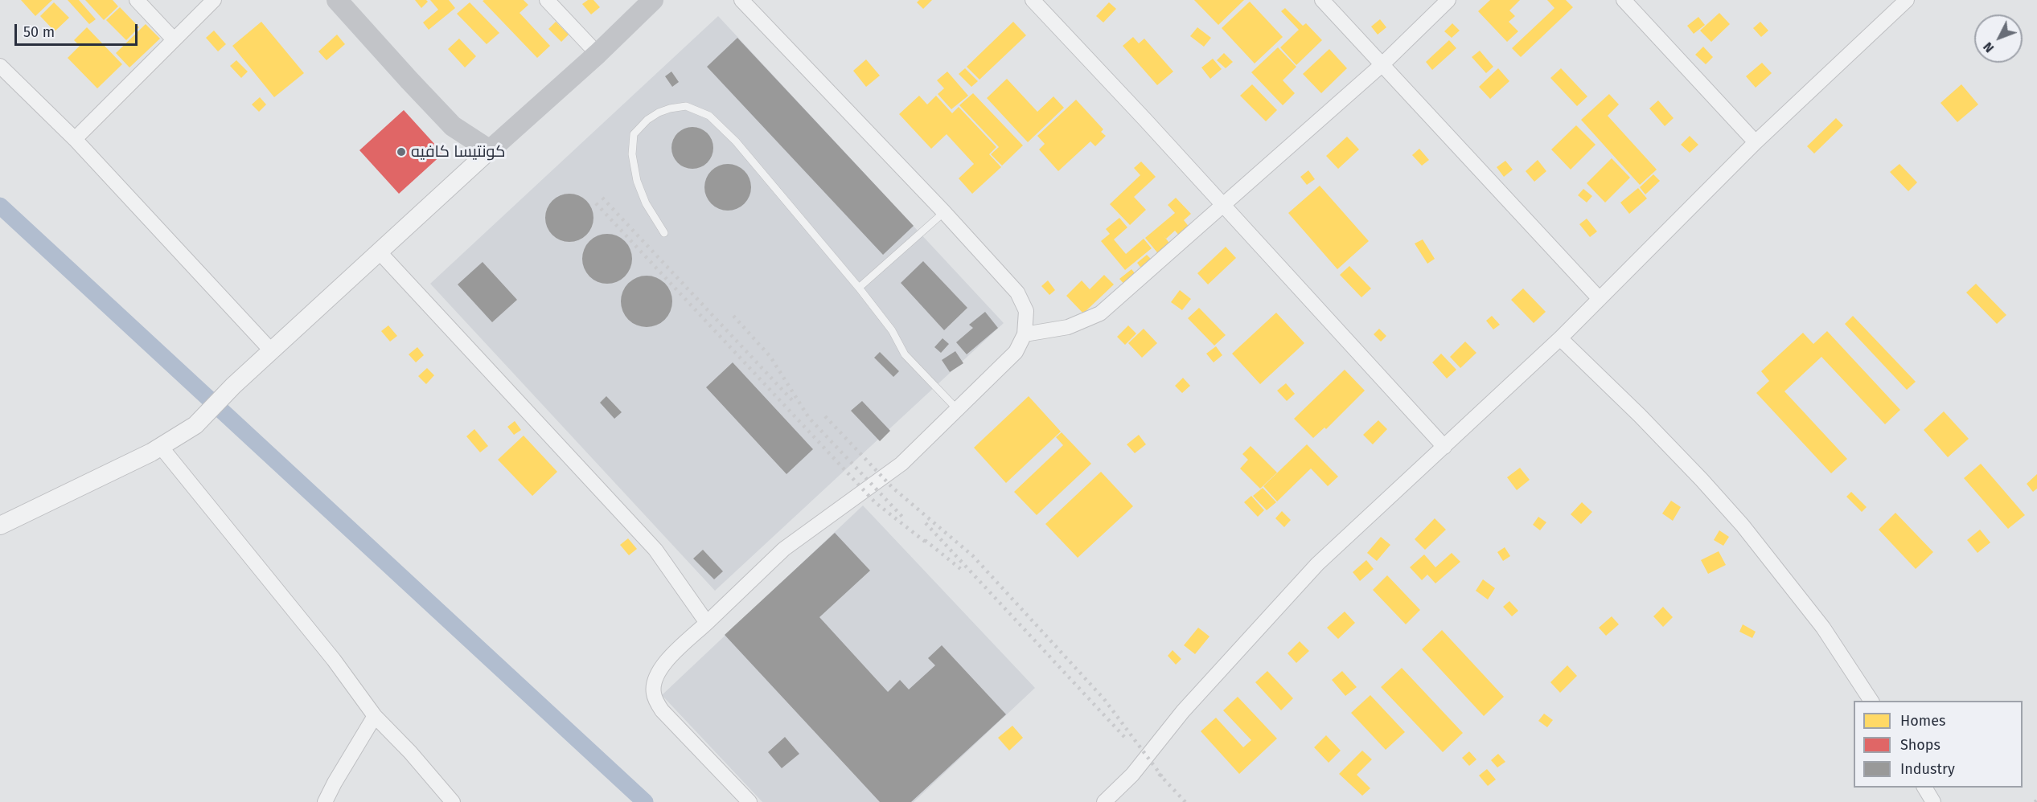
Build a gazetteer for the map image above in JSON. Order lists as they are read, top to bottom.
{
  "places": ["كونتيسا كافيه"],
  "legend": ["Homes", "Shops", "Industry"],
  "scale_bar": "50 m",
  "north": "bottom left"
}
